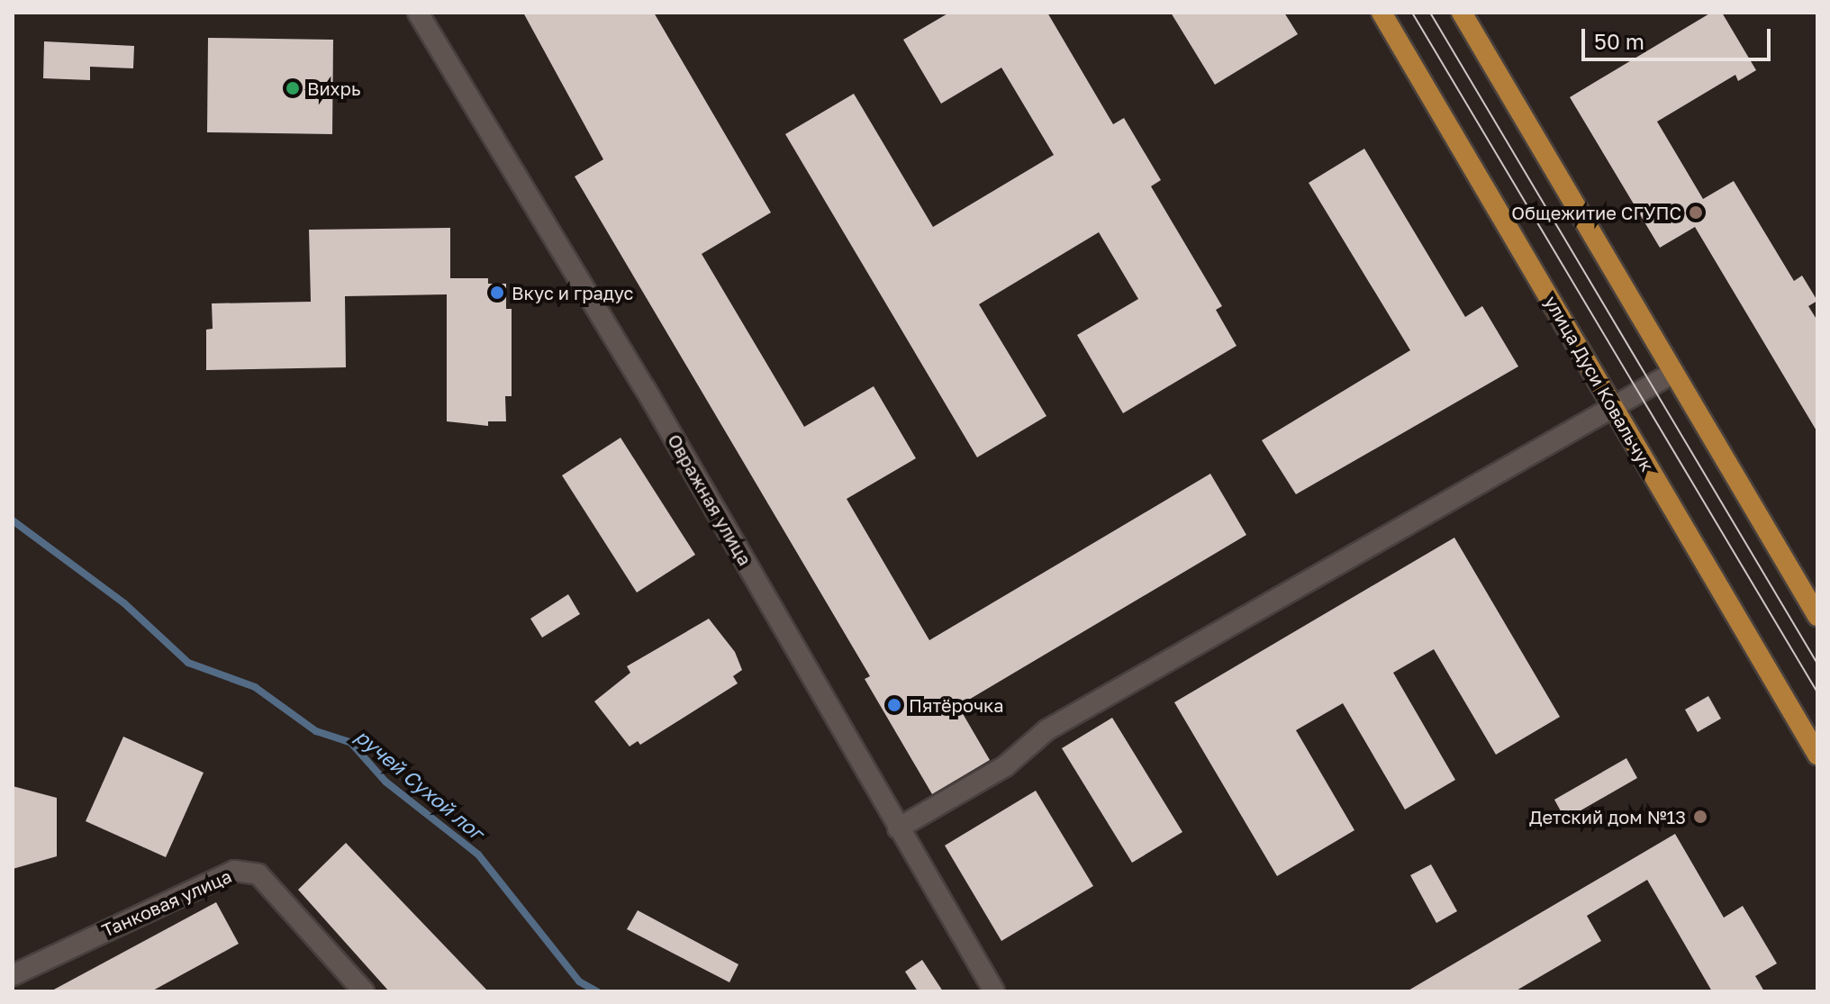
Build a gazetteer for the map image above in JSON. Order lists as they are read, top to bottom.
{
  "streets": {
    "main road": ["улица Дуси Ковальчук"],
    "street": ["Овражная улица", "Танковая улица"]
  },
  "water": ["ручей Сухой лог"],
  "places": [
    "Вихрь",
    "Общежитие СГУПС",
    "Вкус и градус",
    "Пятёрочка",
    "Детский дом №13"
  ],
  "scale_bar": "50 m"
}
